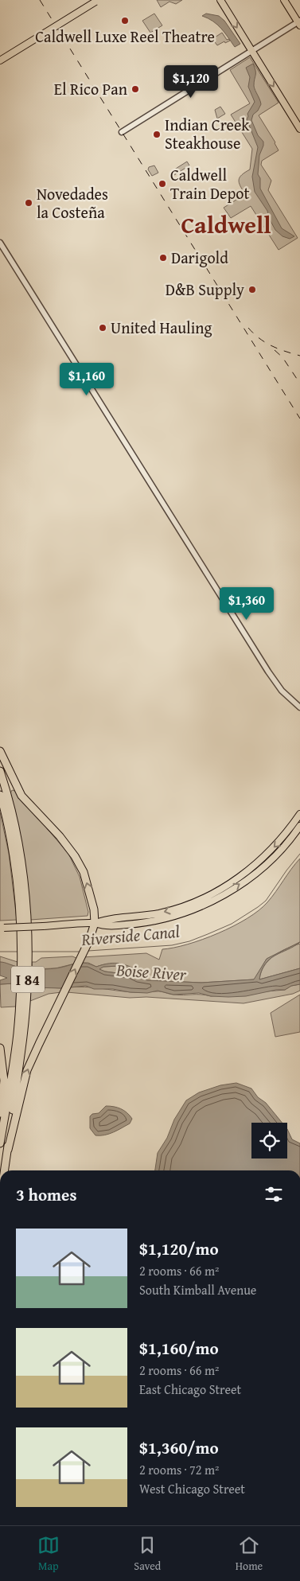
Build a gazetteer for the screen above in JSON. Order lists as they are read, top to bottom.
{
  "streets": {
    "highway": ["I 84"]
  },
  "districts": ["Caldwell"],
  "water": ["Riverside Canal", "Boise River"],
  "places": [
    "Caldwell Luxe Reel Theatre",
    "El Rico Pan",
    "Indian Creek Steakhouse",
    "Caldwell Train Depot",
    "Novedades la Costeña",
    "Darigold",
    "D&B Supply",
    "United Hauling"
  ],
  "page": {
    "price": ["$1,120", "$1,160", "$1,360"],
    "heading": "3 homes",
    "list": [
      {
        "name": "$1,120/mo",
        "note": "2 rooms · 66 m² · South Kimball Avenue"
      },
      {
        "name": "$1,160/mo",
        "note": "2 rooms · 66 m² · East Chicago Street"
      },
      {
        "name": "$1,360/mo",
        "note": "2 rooms · 72 m² · West Chicago Street"
      }
    ],
    "tabs": ["Map", "Saved", "Home"]
  }
}
